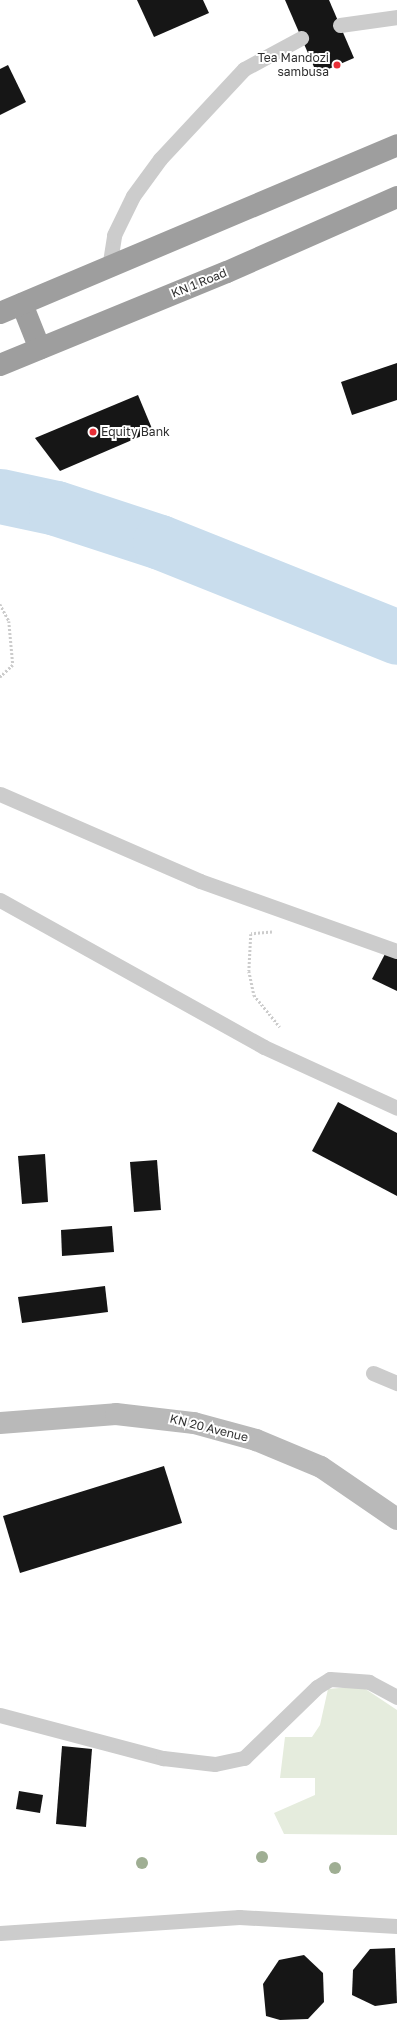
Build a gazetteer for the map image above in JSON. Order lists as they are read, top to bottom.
{
  "streets": {
    "highway": ["KN 1 Road"],
    "main road": ["KN 20 Avenue"]
  },
  "places": ["Tea Mandozi sambusa", "Equity Bank"]
}
